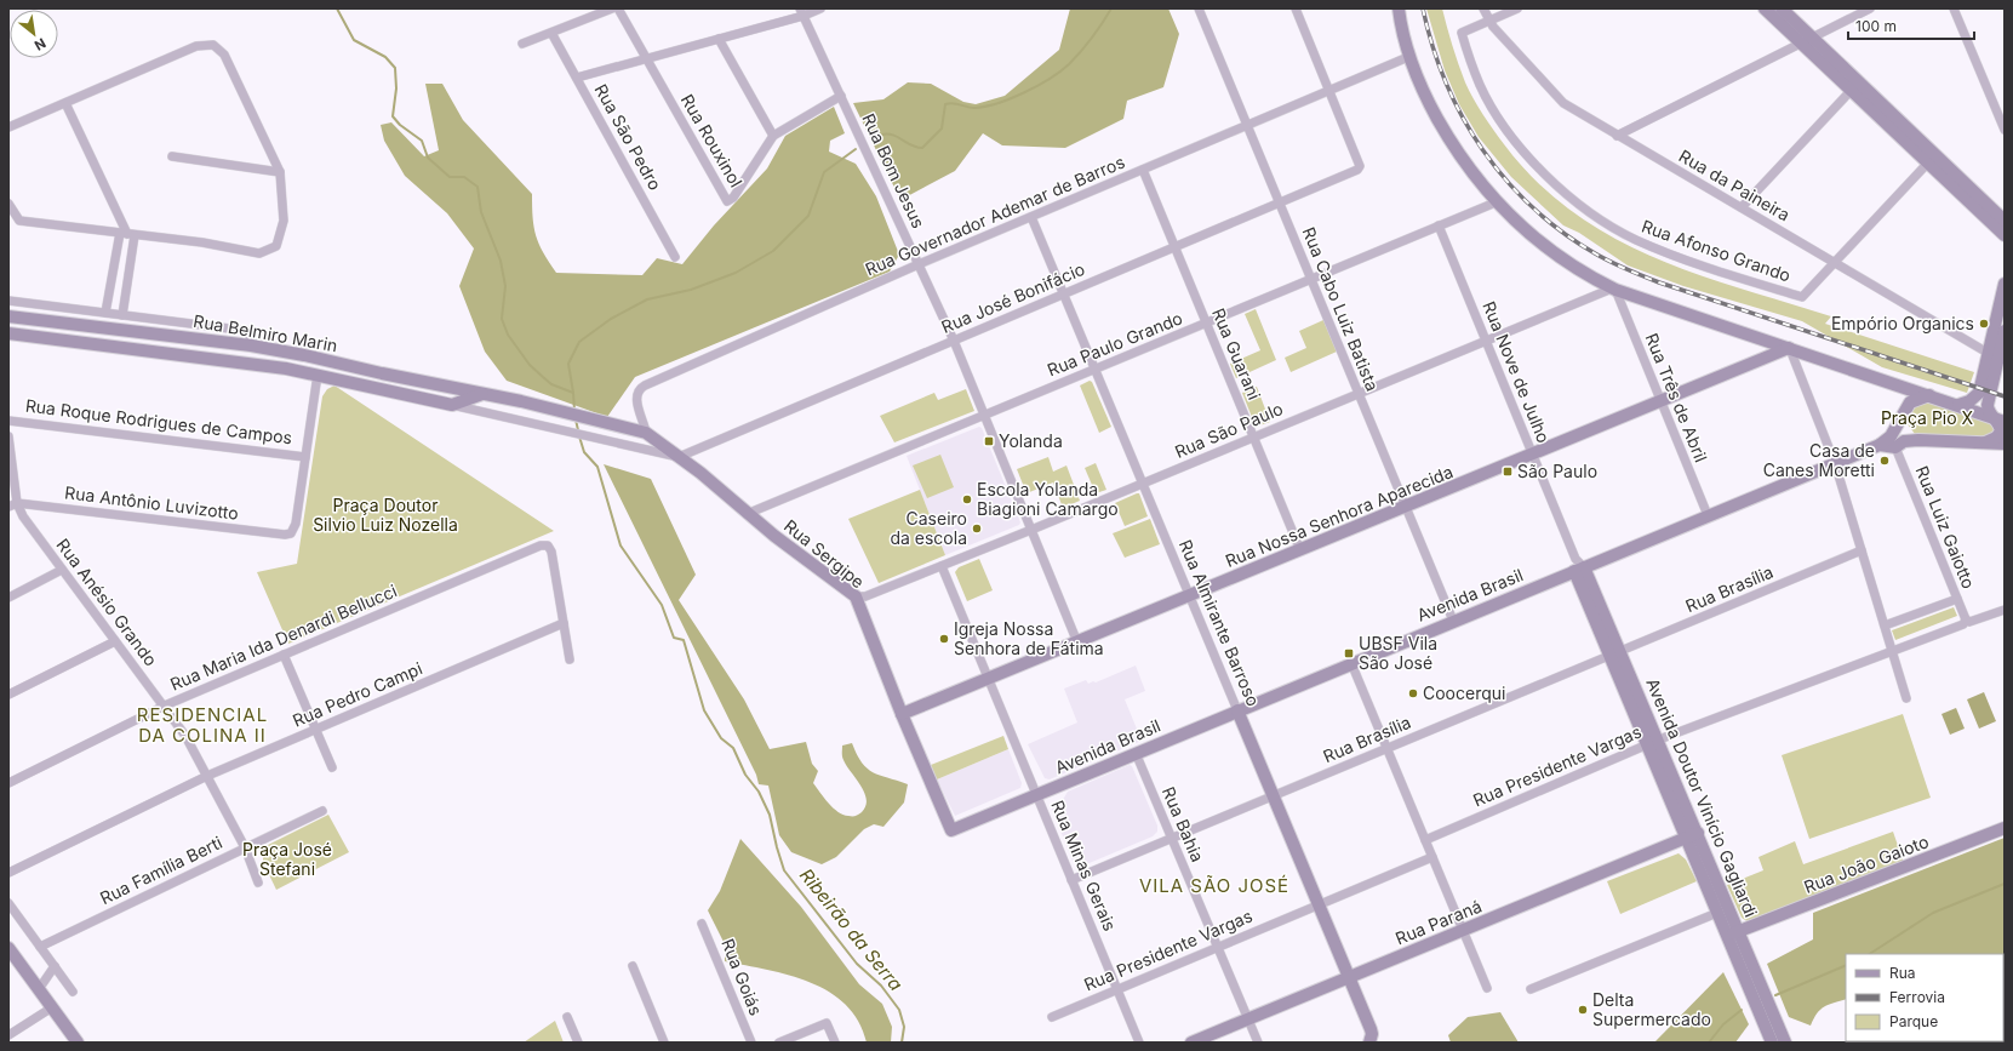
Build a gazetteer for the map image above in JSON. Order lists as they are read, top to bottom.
{
  "streets": {
    "street": [
      "Rua São Pedro",
      "Rua Rouxinol",
      "Rua Bom Jesus",
      "Rua da Paineira",
      "Rua Governador Ademar de Barros",
      "Rua Afonso Grando",
      "Rua José Bonifácio",
      "Rua Cabo Luiz Batista",
      "Rua Belmiro Marin",
      "Rua Paulo Grando",
      "Rua Guarani",
      "Rua Nove de Julho",
      "Rua Três de Abril",
      "Rua Roque Rodrigues de Campos",
      "Rua São Paulo",
      "Rua Antônio Luvizotto",
      "Rua Nossa Senhora Aparecida",
      "Rua Luiz Gaiotto",
      "Rua Sergipe",
      "Rua Brasília",
      "Avenida Brasil",
      "Rua Anésio Grando",
      "Rua Almirante Barroso",
      "Rua Maria Ida Denardi Bellucci",
      "Rua Pedro Campi",
      "Rua Presidente Vargas",
      "Avenida Doutor Vinício Gagliardi",
      "Rua Bahia",
      "Rua João Gaioto",
      "Rua Minas Gerais",
      "Rua Família Berti",
      "Rua Paraná",
      "Rua Goiás"
    ]
  },
  "crossings": [
    ["Rua Rouxinol", "Rua Bom Jesus"],
    ["Rua Bom Jesus", "Rua Governador Ademar de Barros"],
    ["Rua Bom Jesus", "Rua José Bonifácio"],
    ["Rua Bom Jesus", "Rua Paulo Grando"],
    ["Rua Bom Jesus", "Rua São Paulo"],
    ["Rua Bom Jesus", "Rua Nossa Senhora Aparecida"],
    ["Rua da Paineira", "Rua Afonso Grando"],
    ["Rua Governador Ademar de Barros", "Rua José Bonifácio"],
    ["Rua Governador Ademar de Barros", "Rua Cabo Luiz Batista"],
    ["Rua Governador Ademar de Barros", "Rua Guarani"],
    ["Rua Governador Ademar de Barros", "Rua Sergipe"],
    ["Rua Governador Ademar de Barros", "Rua Almirante Barroso"],
    ["Rua José Bonifácio", "Rua Cabo Luiz Batista"],
    ["Rua José Bonifácio", "Rua Belmiro Marin"],
    ["Rua José Bonifácio", "Rua Guarani"],
    ["Rua José Bonifácio", "Rua Sergipe"],
    ["Rua José Bonifácio", "Rua Almirante Barroso"],
    ["Rua Cabo Luiz Batista", "Rua Paulo Grando"],
    ["Rua Cabo Luiz Batista", "Rua São Paulo"],
    ["Rua Cabo Luiz Batista", "Rua Nossa Senhora Aparecida"],
    ["Rua Cabo Luiz Batista", "Avenida Brasil"],
    ["Rua Belmiro Marin", "Rua Sergipe"],
    ["Rua Paulo Grando", "Rua Guarani"],
    ["Rua Paulo Grando", "Rua Nove de Julho"],
    ["Rua Paulo Grando", "Rua Sergipe"],
    ["Rua Paulo Grando", "Rua Almirante Barroso"],
    ["Rua Guarani", "Rua São Paulo"],
    ["Rua Guarani", "Rua Nossa Senhora Aparecida"],
    ["Rua Nove de Julho", "Rua São Paulo"],
    ["Rua Nove de Julho", "Rua Nossa Senhora Aparecida"],
    ["Rua Nove de Julho", "Avenida Brasil"],
    ["Rua Nove de Julho", "Avenida Doutor Vinício Gagliardi"],
    ["Rua Três de Abril", "Rua São Paulo"],
    ["Rua Três de Abril", "Rua Nossa Senhora Aparecida"],
    ["Rua Três de Abril", "Avenida Brasil"],
    ["Rua Roque Rodrigues de Campos", "Rua Antônio Luvizotto"],
    ["Rua São Paulo", "Rua Sergipe"],
    ["Rua São Paulo", "Rua Almirante Barroso"],
    ["Rua São Paulo", "Rua Minas Gerais"],
    ["Rua Antônio Luvizotto", "Rua Anésio Grando"],
    ["Rua Nossa Senhora Aparecida", "Rua Sergipe"],
    ["Rua Nossa Senhora Aparecida", "Rua Almirante Barroso"],
    ["Rua Nossa Senhora Aparecida", "Rua Minas Gerais"],
    ["Rua Luiz Gaiotto", "Rua Presidente Vargas"],
    ["Rua Sergipe", "Avenida Brasil"],
    ["Rua Brasília", "Rua Almirante Barroso"],
    ["Rua Brasília", "Avenida Doutor Vinício Gagliardi"],
    ["Rua Brasília", "Rua Bahia"],
    ["Rua Brasília", "Rua Minas Gerais"],
    ["Avenida Brasil", "Rua Almirante Barroso"],
    ["Avenida Brasil", "Avenida Doutor Vinício Gagliardi"],
    ["Avenida Brasil", "Rua Bahia"],
    ["Avenida Brasil", "Rua Minas Gerais"],
    ["Rua Anésio Grando", "Rua Maria Ida Denardi Bellucci"],
    ["Rua Anésio Grando", "Rua Pedro Campi"],
    ["Rua Anésio Grando", "Rua Família Berti"],
    ["Rua Almirante Barroso", "Rua Presidente Vargas"],
    ["Rua Almirante Barroso", "Rua Paraná"],
    ["Rua Maria Ida Denardi Bellucci", "Rua Pedro Campi"],
    ["Rua Presidente Vargas", "Avenida Doutor Vinício Gagliardi"],
    ["Rua Presidente Vargas", "Rua Bahia"],
    ["Rua Presidente Vargas", "Rua Minas Gerais"],
    ["Avenida Doutor Vinício Gagliardi", "Rua João Gaioto"],
    ["Avenida Doutor Vinício Gagliardi", "Rua Paraná"],
    ["Rua Bahia", "Rua Paraná"]
  ],
  "districts": ["RESIDENCIAL DA COLINA II", "VILA SÃO JOSÉ"],
  "water": ["Ribeirão da Serra"],
  "parks": ["Praça Pio X", "Praça Doutor Silvio Luiz Nozella", "Praça José Stefani"],
  "places": {
    "other": [
      "Empório Organics",
      "Casa de Canes Moretti",
      "Escola Yolanda Biagioni Camargo",
      "Caseiro da escola",
      "Igreja Nossa Senhora de Fátima",
      "Coocerqui",
      "Delta Supermercado"
    ],
    "transit": ["Yolanda", "São Paulo", "UBSF Vila São José"]
  },
  "legend": ["Rua", "Ferrovia", "Parque"],
  "scale_bar": "100 m",
  "north": "bottom right"
}
